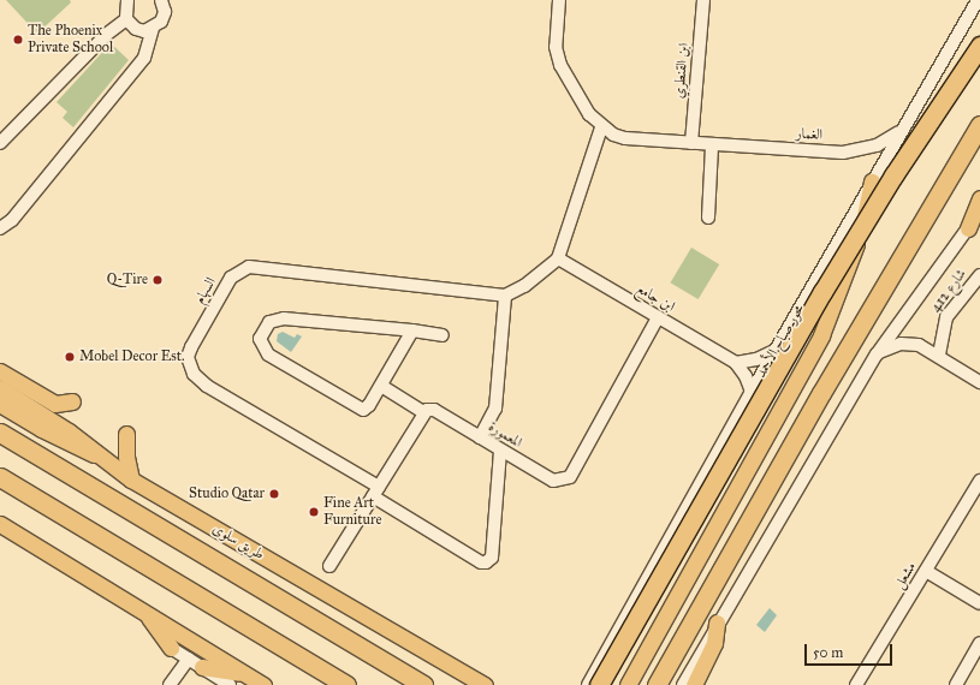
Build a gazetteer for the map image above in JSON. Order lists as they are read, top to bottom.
{
  "streets": {
    "highway": ["محور صباح الأحمد", "طريق سلوى"],
    "street": [
      "ابن القنطري",
      "الغمار",
      "السهام",
      "شارع 412",
      "ابن جامع",
      "المعمورة",
      "مشعل"
    ]
  },
  "crossings": [
    ["ابن القنطري", "الغمار"],
    ["الغمار", "محور صباح الأحمد"],
    ["السهام", "المعمورة"],
    ["ابن جامع", "محور صباح الأحمد"],
    ["ابن جامع", "المعمورة"]
  ],
  "places": [
    "The Phoenix Private School",
    "Q-Tire",
    "Mobel Decor Est.",
    "Studio Qatar",
    "Fine Art Furniture"
  ],
  "scale_bar": "50 m"
}
